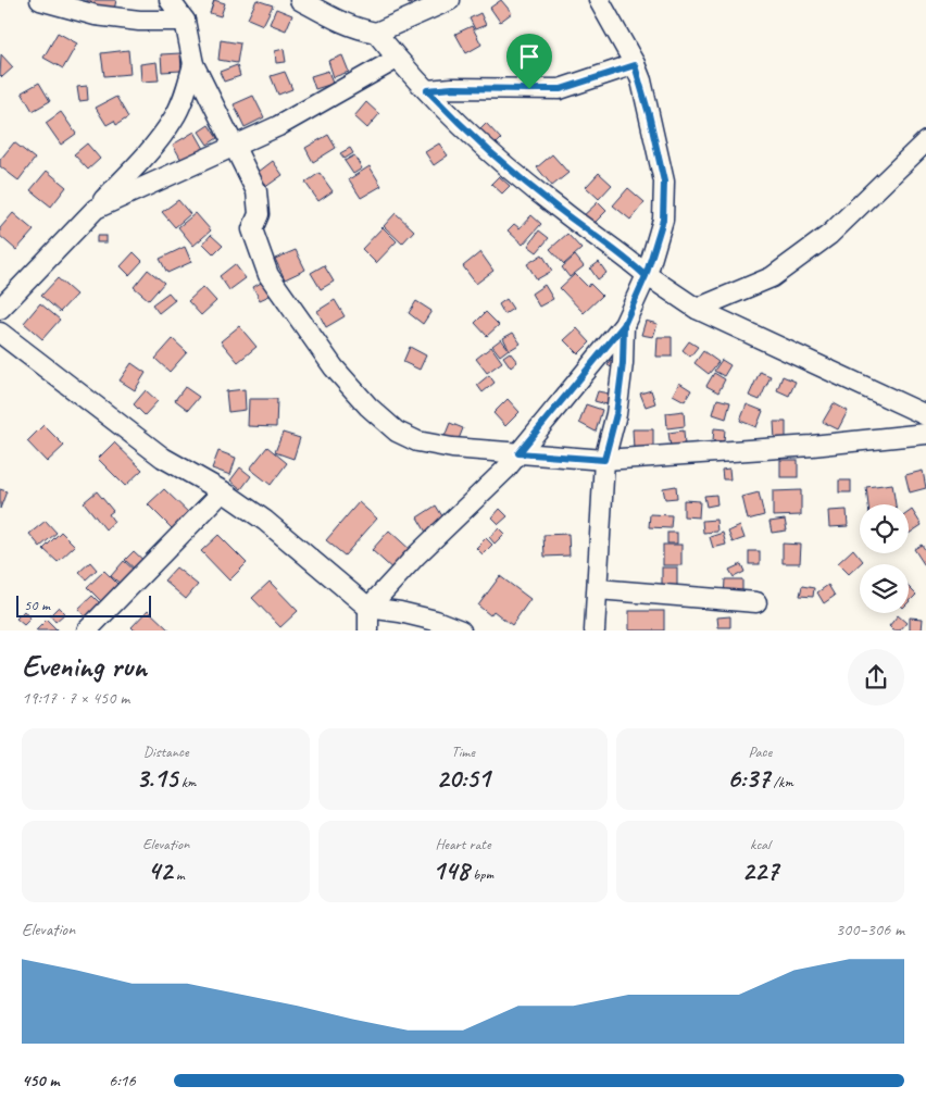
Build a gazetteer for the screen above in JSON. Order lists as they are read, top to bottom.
{
  "scale_bar": "50 m",
  "page": {
    "scale": "50 m",
    "heading": ["Evening run", "19:17 · 7 × 450 m"],
    "stats": [
      ["Distance", "3.15 km"],
      ["Time", "20:51"],
      ["Pace", "6:37 /km"],
      ["Elevation", "42 m"],
      ["Heart rate", "148 bpm"],
      ["kcal", "227"]
    ],
    "chart": ["Elevation", "300–306 m"],
    "list": [
      {
        "name": "450 m",
        "note": "6:16"
      }
    ]
  }
}
